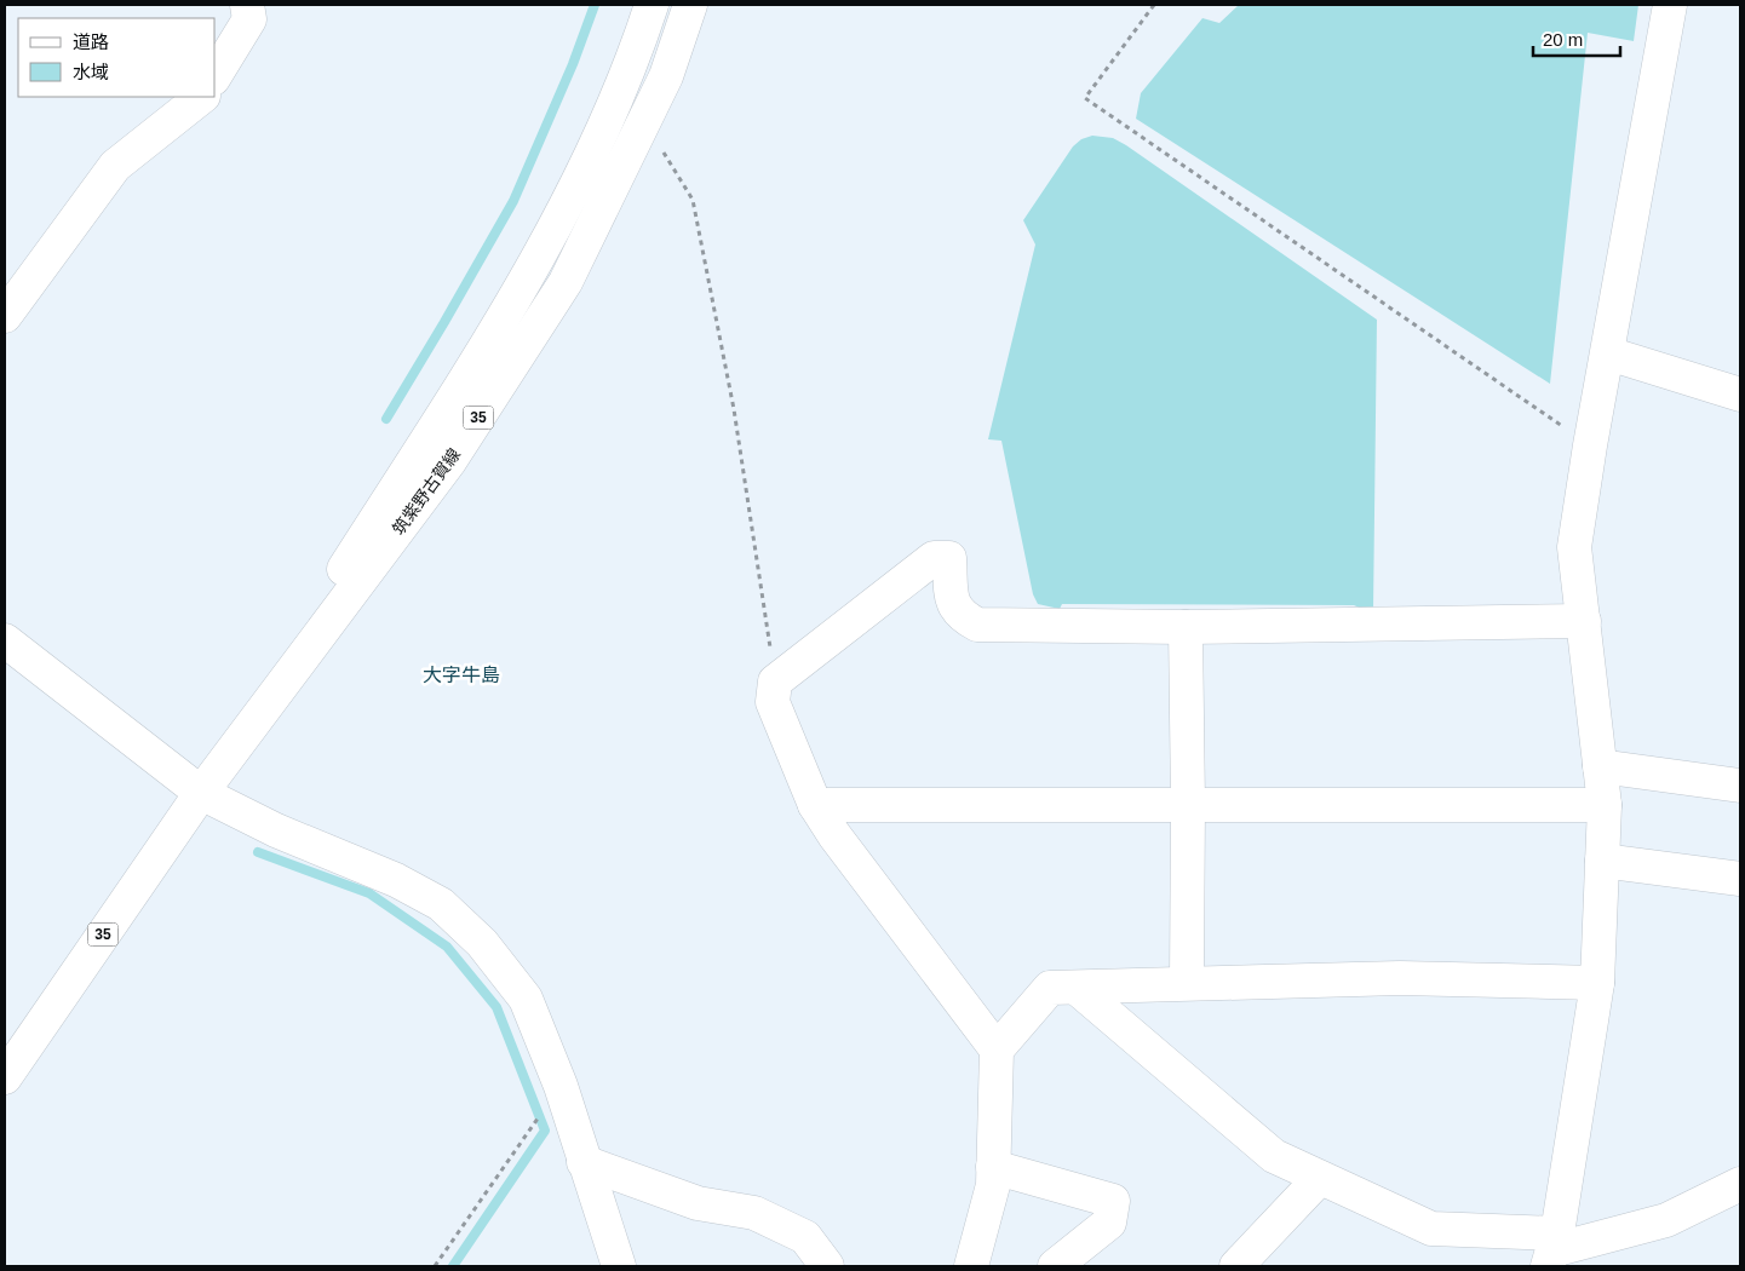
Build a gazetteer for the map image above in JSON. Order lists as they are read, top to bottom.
{
  "streets": {
    "street": ["35", "筑紫野古賀線"]
  },
  "districts": ["大字牛島"],
  "legend": ["道路", "水域"],
  "scale_bar": "20 m"
}
